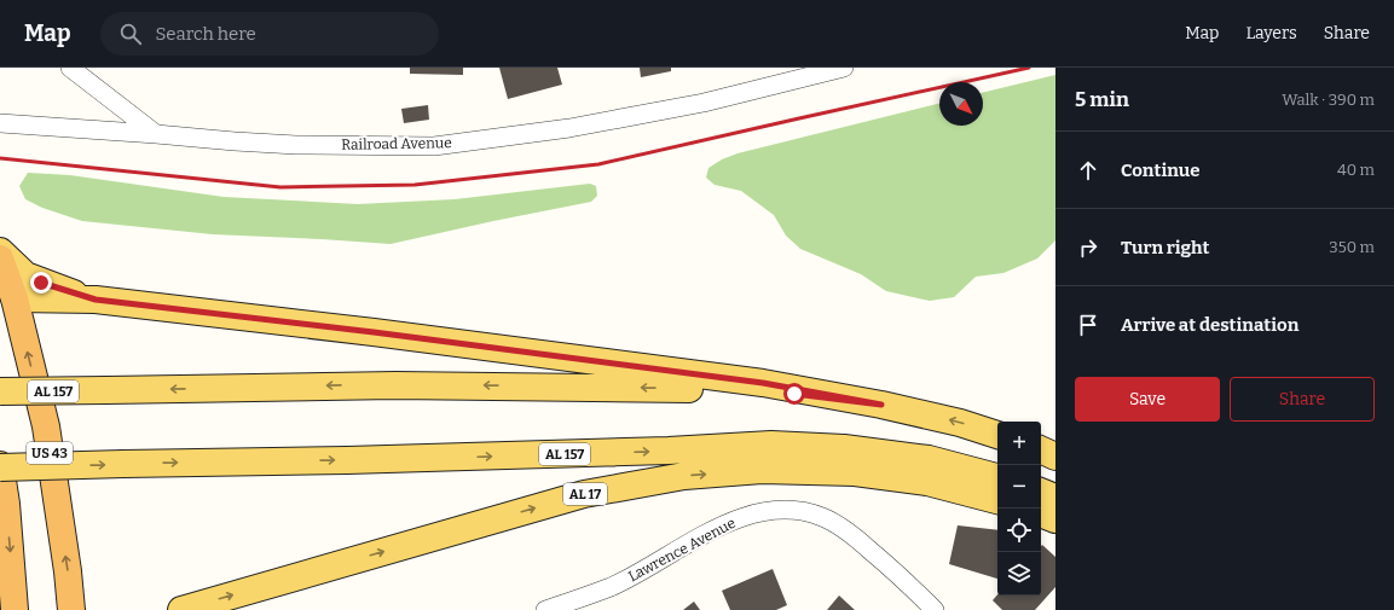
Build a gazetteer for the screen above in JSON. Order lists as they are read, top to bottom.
{
  "streets": {
    "highway": ["US 43"],
    "main road": ["AL 157", "AL 17"],
    "street": ["Railroad Avenue", "Lawrence Avenue"]
  },
  "north": "bottom right",
  "page": {
    "header": "Map",
    "search": "Search here",
    "nav": ["Map", "Layers", "Share"],
    "heading": ["5 min", "Walk · 390 m"],
    "list": [
      ["Continue", "40 m"],
      ["Turn right", "350 m"],
      "Arrive at destination"
    ],
    "buttons": ["Save", "Share"],
    "map_buttons": ["+", "−"]
  }
}
